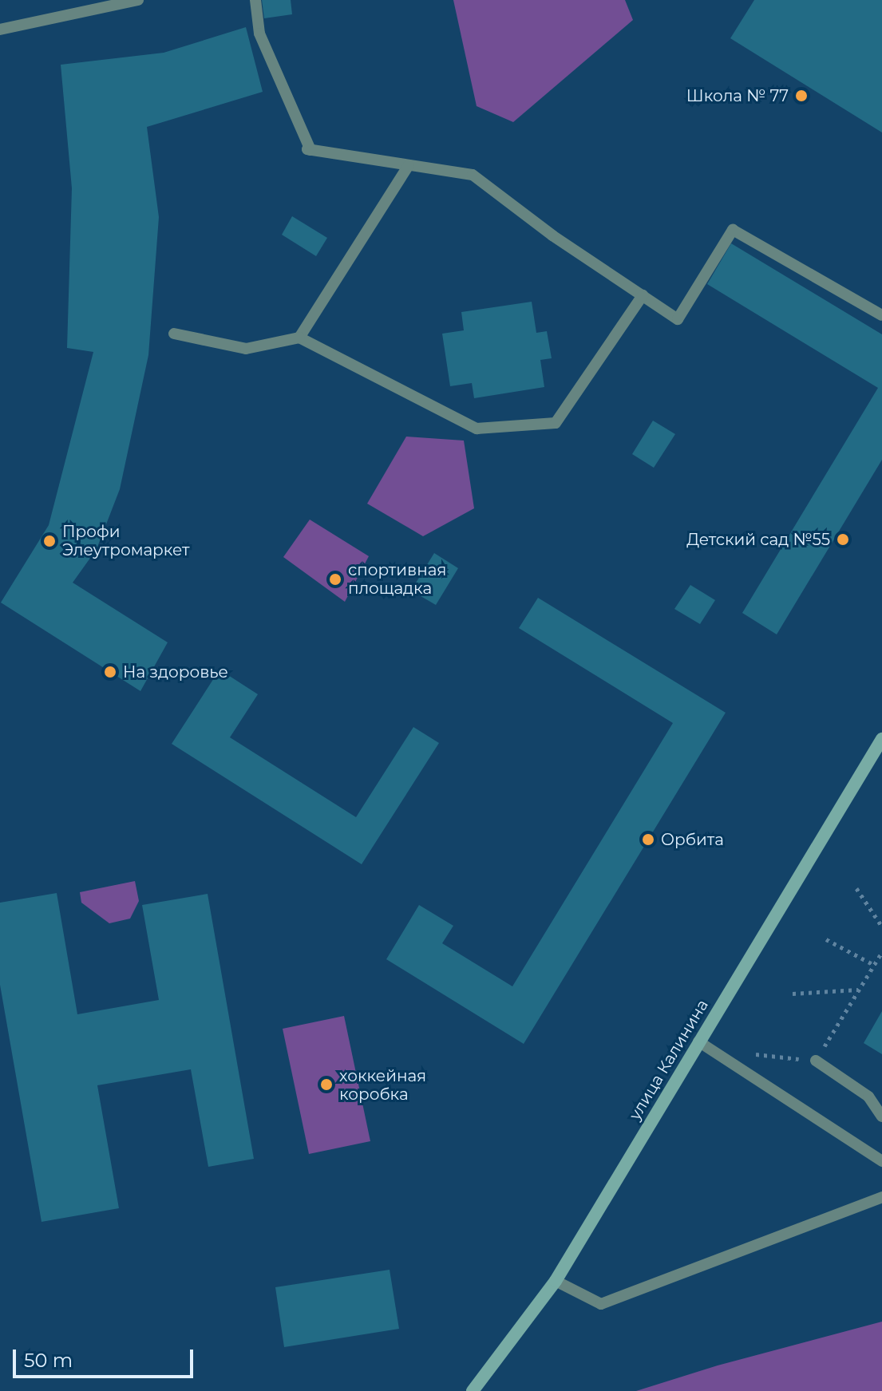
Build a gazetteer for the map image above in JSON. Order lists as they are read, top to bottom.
{
  "streets": {
    "main road": ["улица Калинина"]
  },
  "places": [
    "Школа № 77",
    "Детский сад №55",
    "Профи Элеутромаркет",
    "спортивная площадка",
    "На здоровье",
    "Орбита",
    "хоккейная коробка"
  ],
  "scale_bar": "50 m"
}
